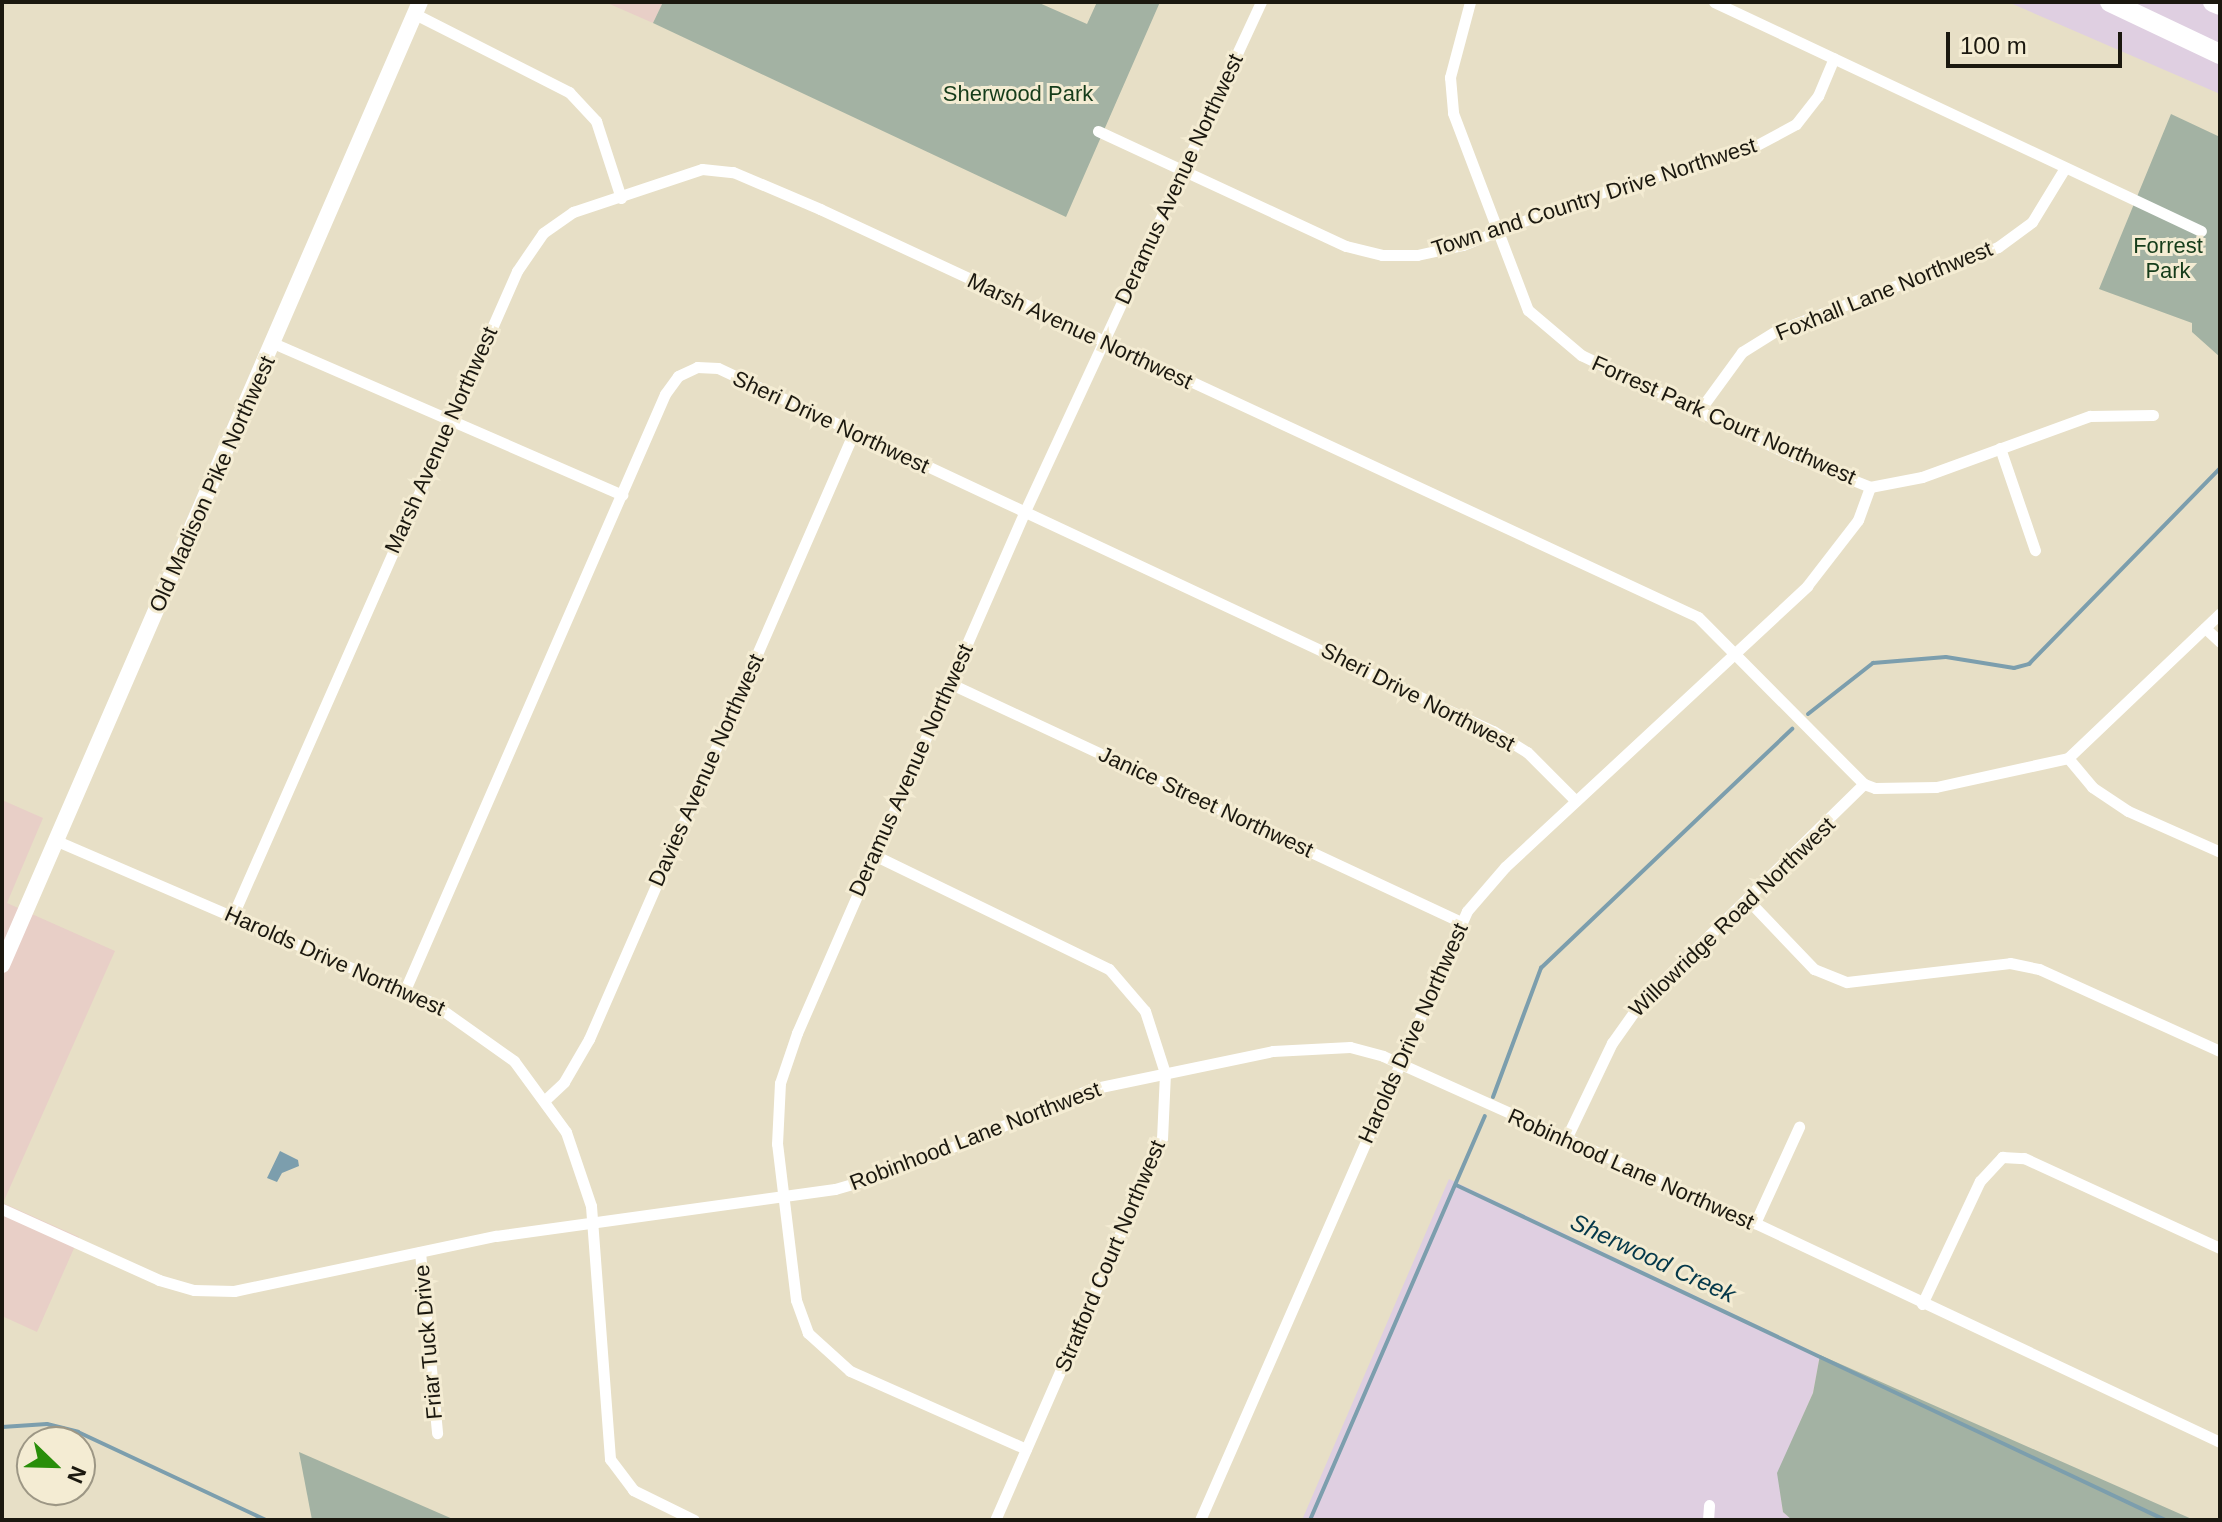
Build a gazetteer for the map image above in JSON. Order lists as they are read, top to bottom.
{
  "streets": {
    "main road": ["Old Madison Pike Northwest"],
    "street": [
      "Deramus Avenue Northwest",
      "Town and Country Drive Northwest",
      "Foxhall Lane Northwest",
      "Marsh Avenue Northwest",
      "Forrest Park Court Northwest",
      "Sheri Drive Northwest",
      "Davies Avenue Northwest",
      "Janice Street Northwest",
      "Willowridge Road Northwest",
      "Harolds Drive Northwest",
      "Robinhood Lane Northwest",
      "Stratford Court Northwest",
      "Friar Tuck Drive"
    ]
  },
  "crossings": [
    ["Deramus Avenue Northwest", "Town and Country Drive Northwest"],
    ["Deramus Avenue Northwest", "Marsh Avenue Northwest"],
    ["Deramus Avenue Northwest", "Sheri Drive Northwest"],
    ["Deramus Avenue Northwest", "Janice Street Northwest"],
    ["Deramus Avenue Northwest", "Robinhood Lane Northwest"],
    ["Deramus Avenue Northwest", "Stratford Court Northwest"],
    ["Town and Country Drive Northwest", "Forrest Park Court Northwest"],
    ["Foxhall Lane Northwest", "Forrest Park Court Northwest"],
    ["Marsh Avenue Northwest", "Willowridge Road Northwest"],
    ["Marsh Avenue Northwest", "Harolds Drive Northwest"],
    ["Forrest Park Court Northwest", "Harolds Drive Northwest"],
    ["Sheri Drive Northwest", "Davies Avenue Northwest"],
    ["Sheri Drive Northwest", "Harolds Drive Northwest"],
    ["Old Madison Pike Northwest", "Harolds Drive Northwest"],
    ["Davies Avenue Northwest", "Harolds Drive Northwest"],
    ["Janice Street Northwest", "Harolds Drive Northwest"],
    ["Willowridge Road Northwest", "Robinhood Lane Northwest"],
    ["Harolds Drive Northwest", "Robinhood Lane Northwest"],
    ["Robinhood Lane Northwest", "Stratford Court Northwest"],
    ["Robinhood Lane Northwest", "Friar Tuck Drive"]
  ],
  "water": ["Sherwood Creek"],
  "parks": ["Sherwood Park", "Forrest Park"],
  "scale_bar": "100 m",
  "north": "bottom right"
}
